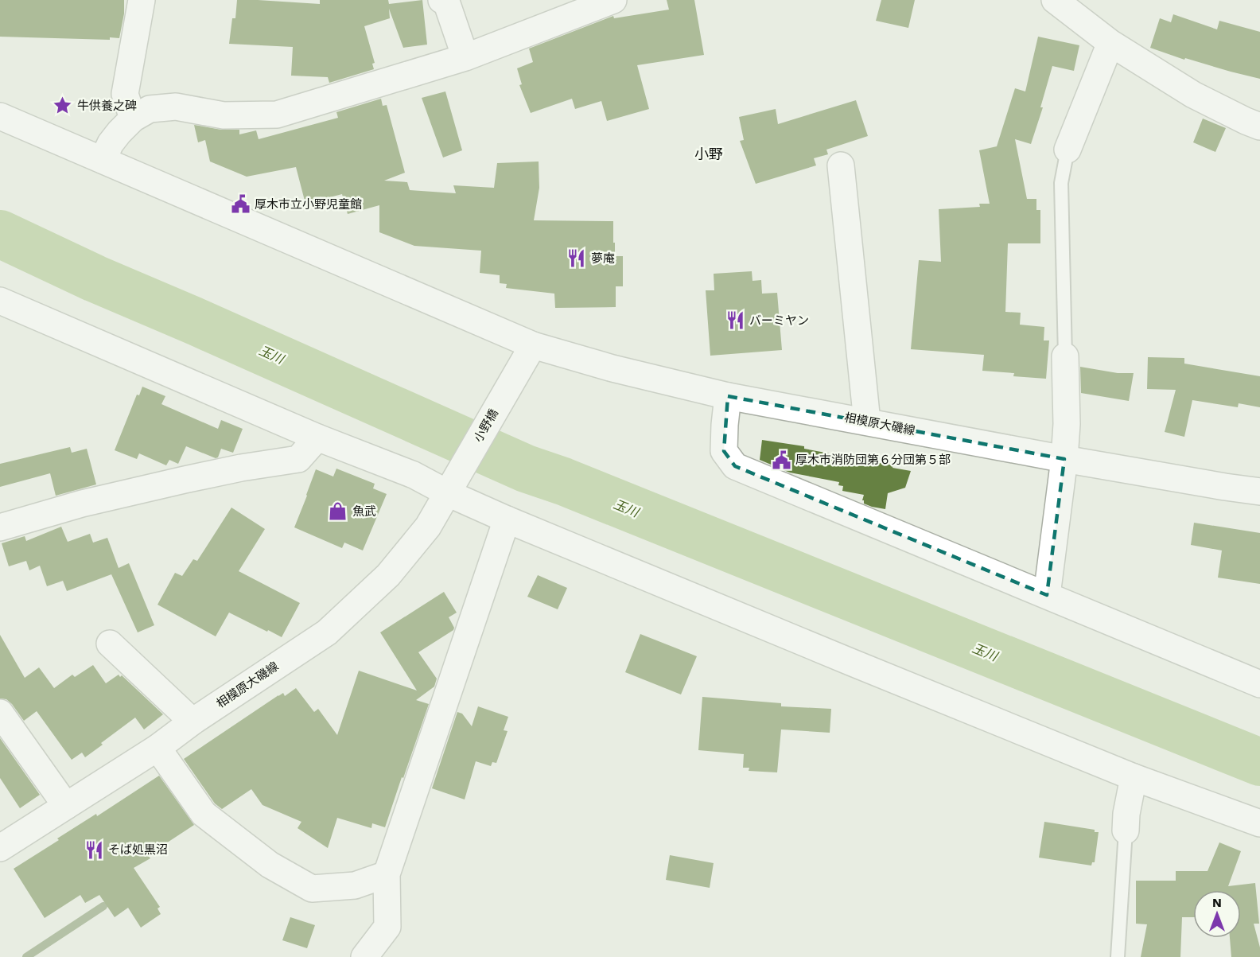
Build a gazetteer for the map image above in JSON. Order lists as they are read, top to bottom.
{
  "streets": {
    "street": ["相模原大磯線", "小野橋"]
  },
  "crossings": [
    ["相模原大磯線", "小野橋"]
  ],
  "districts": ["小野"],
  "water": ["玉川"],
  "places": {
    "place": ["牛供養之碑"],
    "public building": ["厚木市立小野児童館", "厚木市消防団第６分団第５部"],
    "restaurant": ["夢庵", "バーミヤン", "そば処黒沼"],
    "shop": ["魚武"]
  },
  "north": "top"
}
